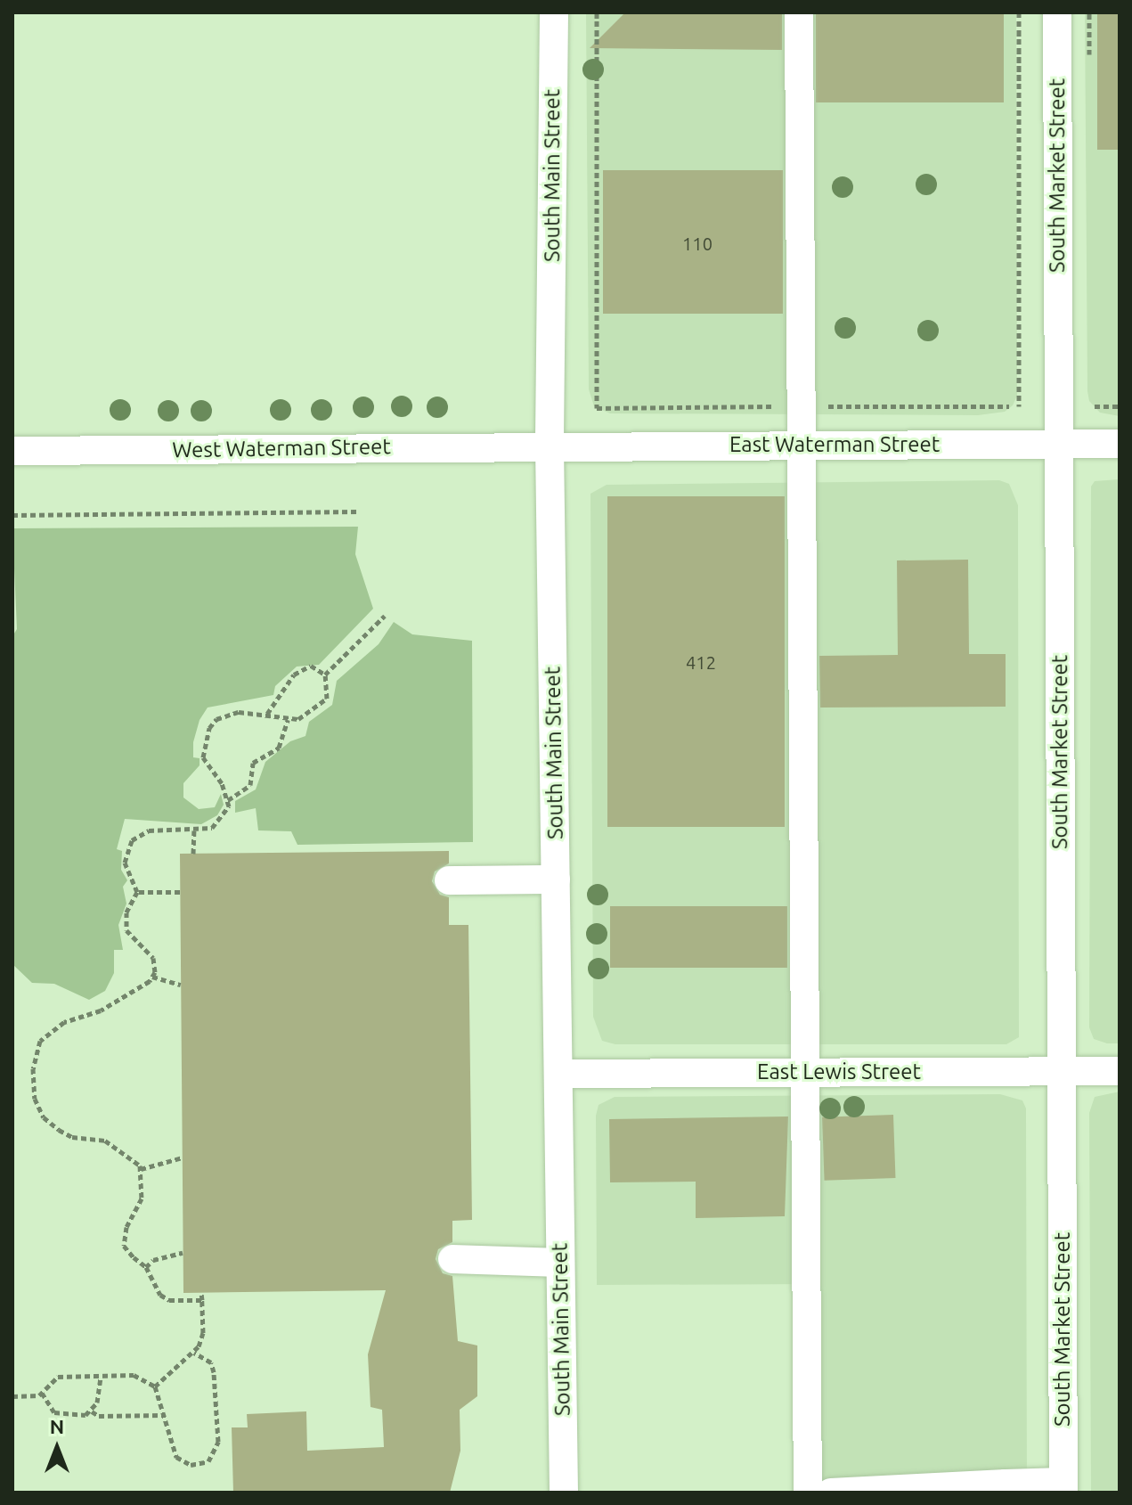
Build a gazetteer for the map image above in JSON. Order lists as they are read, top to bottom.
{
  "streets": {
    "street": [
      "South Main Street",
      "South Market Street",
      "East Waterman Street",
      "West Waterman Street",
      "East Lewis Street"
    ]
  },
  "crossings": [
    ["South Main Street", "East Waterman Street"],
    ["South Main Street", "West Waterman Street"],
    ["South Main Street", "East Lewis Street"],
    ["South Market Street", "East Waterman Street"],
    ["South Market Street", "East Lewis Street"],
    ["East Waterman Street", "West Waterman Street"]
  ],
  "house_numbers": ["110", "412"],
  "north": "top"
}
